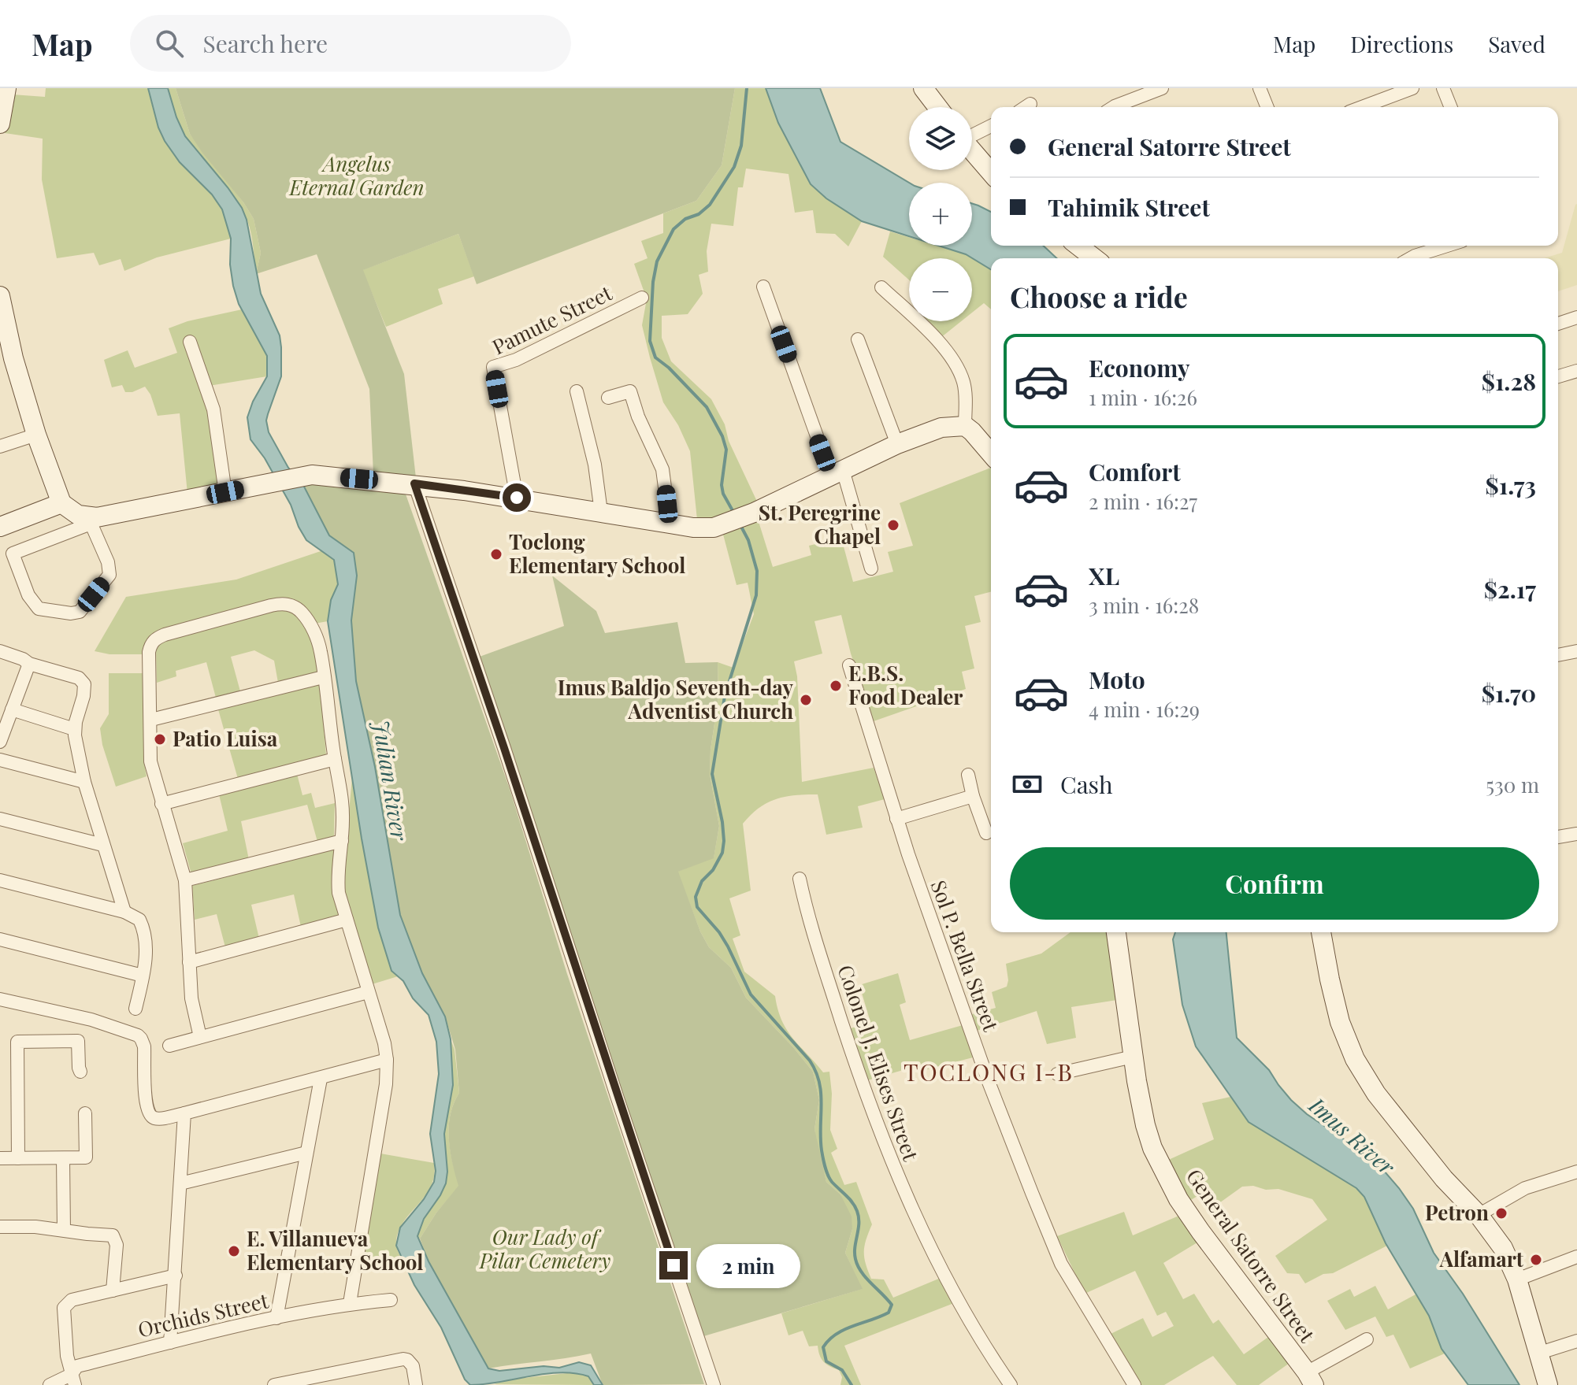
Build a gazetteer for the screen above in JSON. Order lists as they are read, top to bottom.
{
  "streets": {
    "street": [
      "Pamute Street",
      "Sol P. Bella Street",
      "Colonel J. Elises Street",
      "General Satorre Street",
      "Orchids Street"
    ]
  },
  "districts": ["TOCLONG I-B"],
  "water": ["Julian River", "Imus River"],
  "parks": ["Angelus Eternal Garden", "Our Lady of Pilar Cemetery"],
  "places": [
    "St. Peregrine Chapel",
    "Toclong Elementary School",
    "E.B.S. Food Dealer",
    "Imus Baldjo Seventh-day Adventist Church",
    "Patio Luisa",
    "Petron",
    "E. Villanueva Elementary School",
    "Alfamart"
  ],
  "page": {
    "header": "Map",
    "search": "Search here",
    "nav": ["Map", "Directions", "Saved"],
    "map_buttons": ["+", "−"],
    "banner": ["General Satorre Street", "Tahimik Street"],
    "heading": "Choose a ride",
    "list": [
      {
        "name": "Economy",
        "note": "1 min · 16:26",
        "value": "$1.28"
      },
      {
        "name": "Comfort",
        "note": "2 min · 16:27",
        "value": "$1.73"
      },
      {
        "name": "XL",
        "note": "3 min · 16:28",
        "value": "$2.17"
      },
      {
        "name": "Moto",
        "note": "4 min · 16:29",
        "value": "$1.70"
      }
    ],
    "pay": ["Cash", "530 m"],
    "buttons": "Confirm",
    "bubble": "2 min"
  }
}
